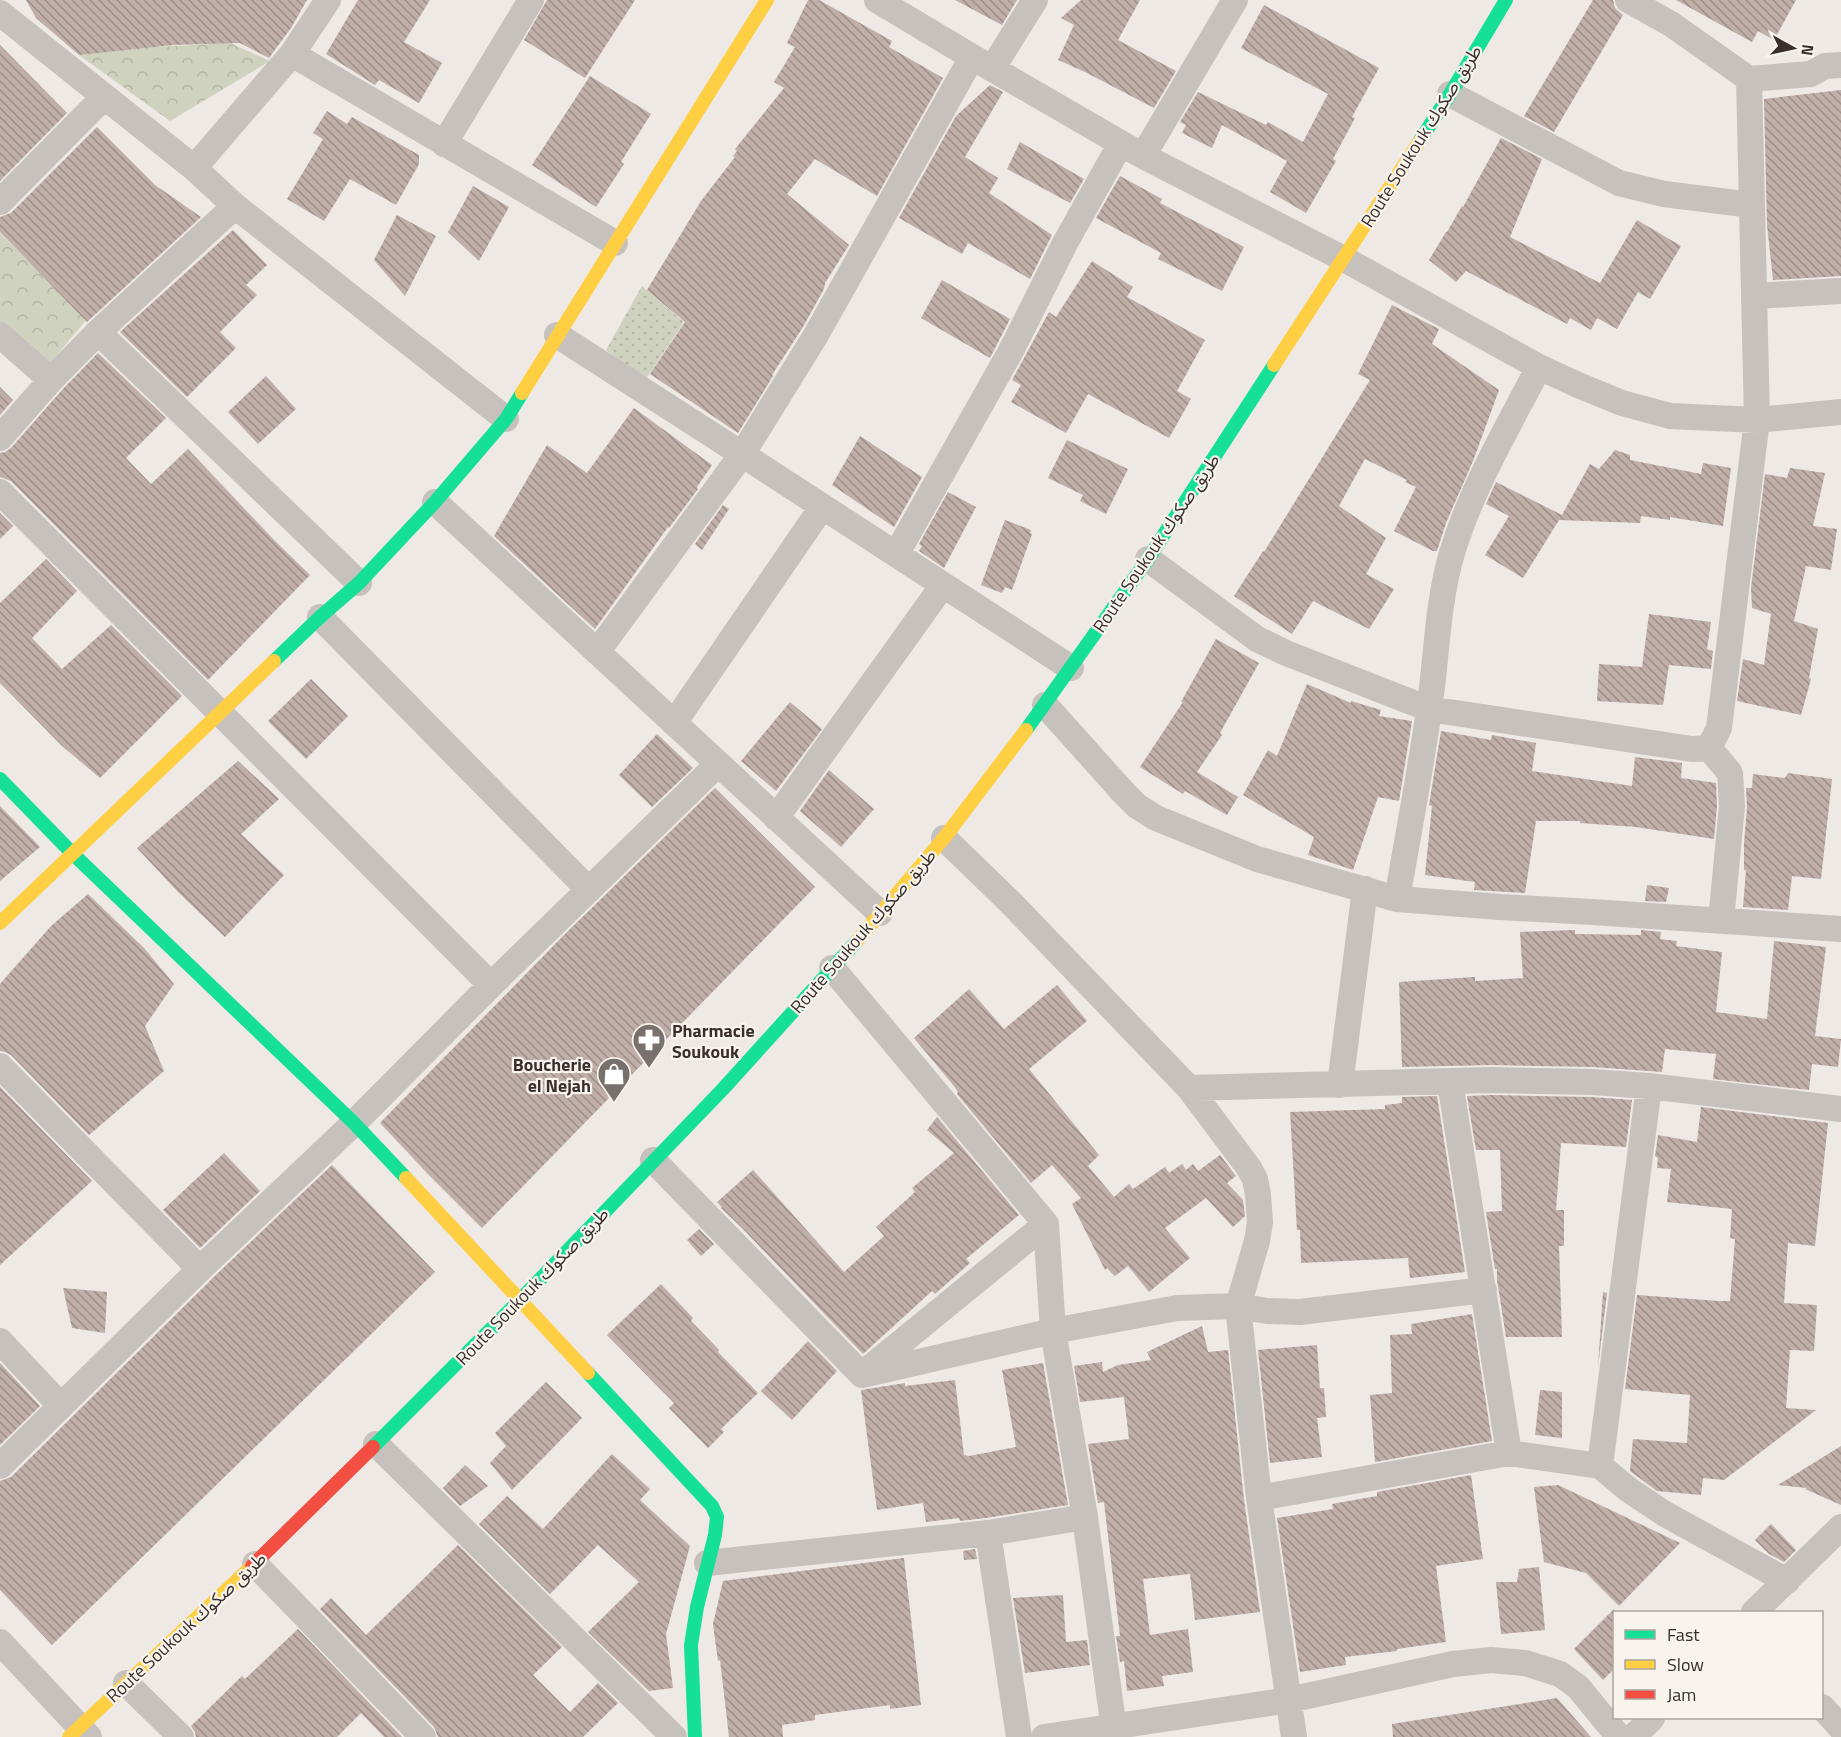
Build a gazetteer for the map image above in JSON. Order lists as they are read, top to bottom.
{
  "streets": {
    "street": ["Route Soukouk طريق صكوك"]
  },
  "places": {
    "pharmacy": ["Pharmacie Soukouk"],
    "shop": ["Boucherie el Nejah"]
  },
  "legend": ["Fast", "Slow", "Jam"],
  "north": "right"
}
